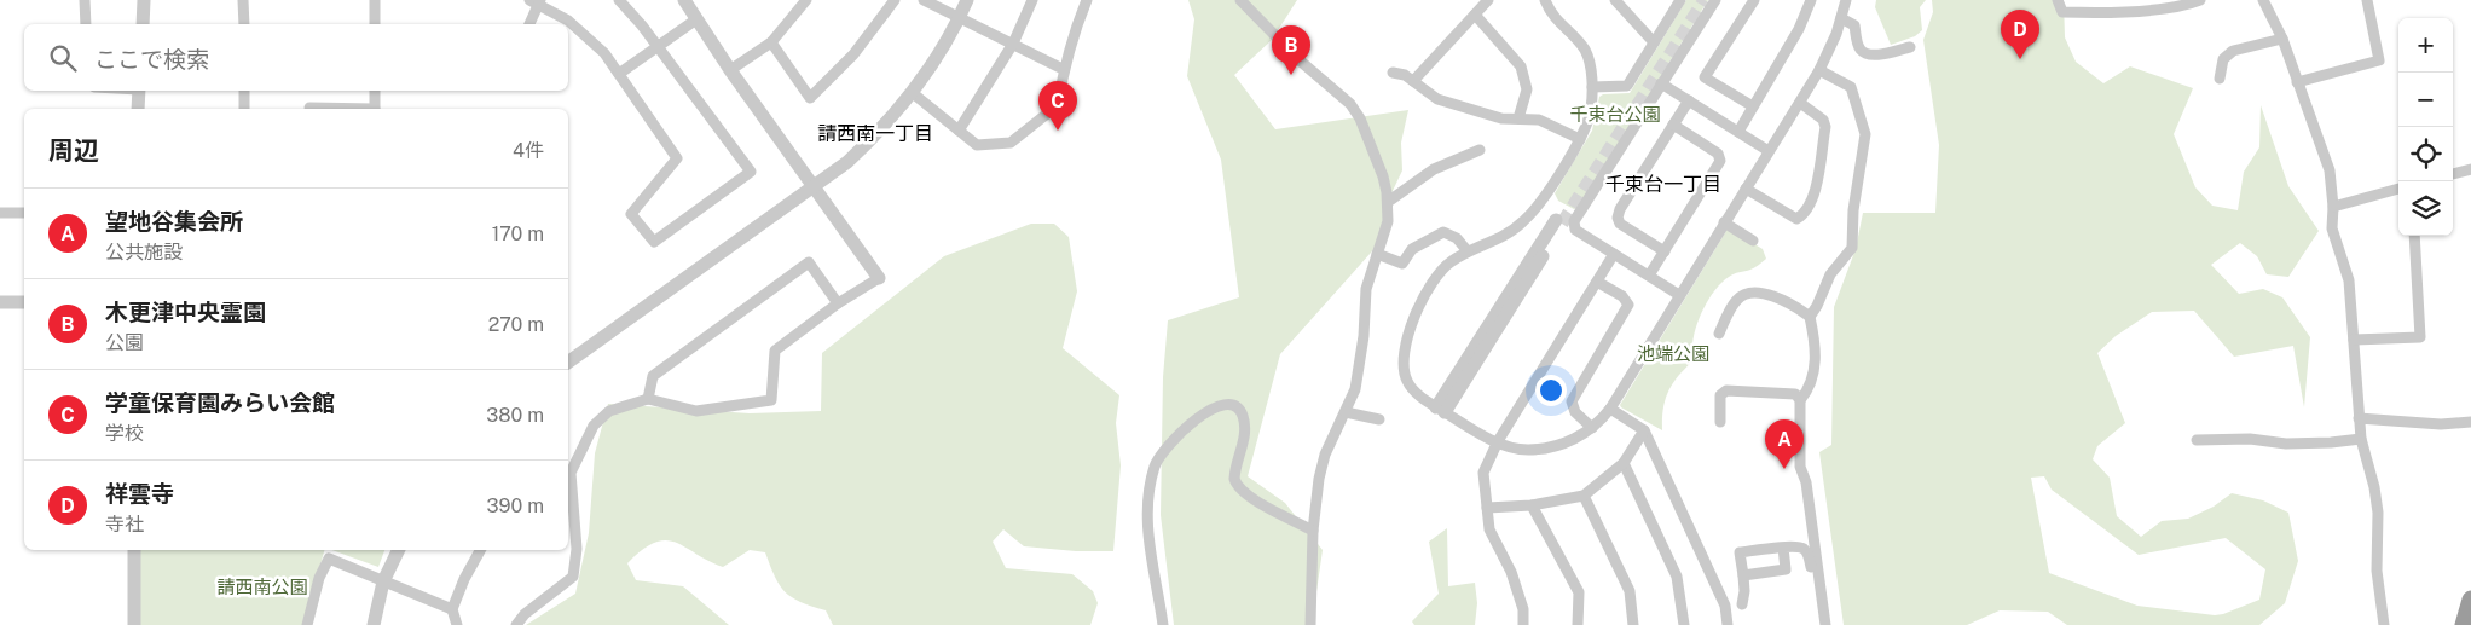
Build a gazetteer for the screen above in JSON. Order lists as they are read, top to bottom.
{
  "districts": ["請西南一丁目", "千束台一丁目"],
  "parks": ["千束台公園", "池端公園", "請西南公園"],
  "page": {
    "pins": [
      "D",
      "B",
      "C",
      "A"
    ],
    "map_buttons": ["+", "−"],
    "search": "ここで検索",
    "heading": ["周辺", "4件"],
    "list": [
      {
        "mark": "A",
        "name": "望地谷集会所",
        "note": "公共施設",
        "value": "170 m"
      },
      {
        "mark": "B",
        "name": "木更津中央霊園",
        "note": "公園",
        "value": "270 m"
      },
      {
        "mark": "C",
        "name": "学童保育園みらい会館",
        "note": "学校",
        "value": "380 m"
      },
      {
        "mark": "D",
        "name": "祥雲寺",
        "note": "寺社",
        "value": "390 m"
      }
    ]
  }
}
